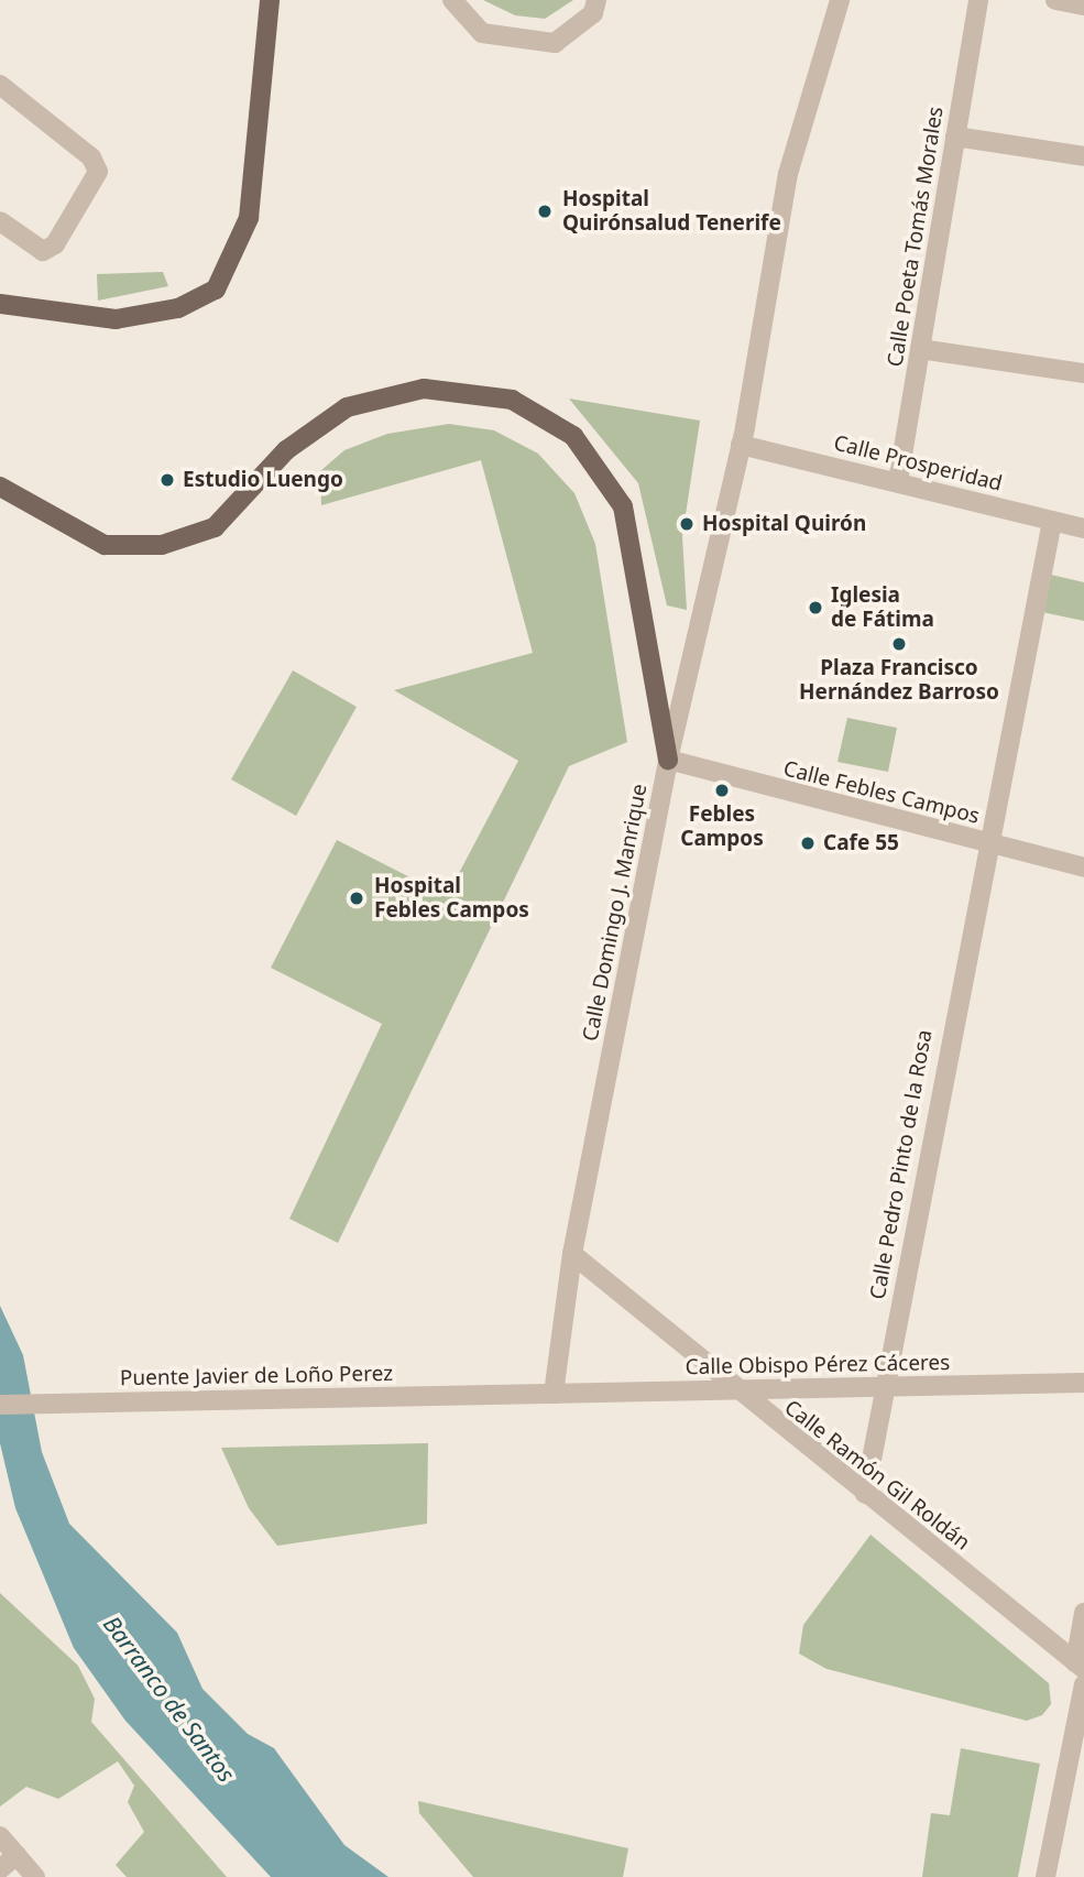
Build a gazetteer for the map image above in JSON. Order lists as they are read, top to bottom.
{
  "streets": {
    "street": [
      "Calle Poeta Tomás Morales",
      "Calle Prosperidad",
      "Calle Febles Campos",
      "Calle Domingo J. Manrique",
      "Calle Pedro Pinto de la Rosa",
      "Calle Obispo Pérez Cáceres",
      "Puente Javier de Loño Perez",
      "Calle Ramón Gil Roldán"
    ]
  },
  "crossings": [
    ["Calle Poeta Tomás Morales", "Calle Prosperidad"],
    ["Calle Prosperidad", "Calle Domingo J. Manrique"],
    ["Calle Prosperidad", "Calle Pedro Pinto de la Rosa"],
    ["Calle Febles Campos", "Calle Domingo J. Manrique"],
    ["Calle Febles Campos", "Calle Pedro Pinto de la Rosa"],
    ["Calle Domingo J. Manrique", "Calle Obispo Pérez Cáceres"],
    ["Calle Domingo J. Manrique", "Calle Ramón Gil Roldán"],
    ["Calle Pedro Pinto de la Rosa", "Calle Obispo Pérez Cáceres"],
    ["Calle Pedro Pinto de la Rosa", "Calle Ramón Gil Roldán"],
    ["Calle Obispo Pérez Cáceres", "Puente Javier de Loño Perez"],
    ["Calle Obispo Pérez Cáceres", "Calle Ramón Gil Roldán"]
  ],
  "water": ["Barranco de Santos"],
  "places": [
    "Hospital Quirónsalud Tenerife",
    "Estudio Luengo",
    "Hospital Quirón",
    "Iglesia de Fátima",
    "Plaza Francisco Hernández Barroso",
    "Febles Campos",
    "Cafe 55",
    "Hospital Febles Campos"
  ]
}
